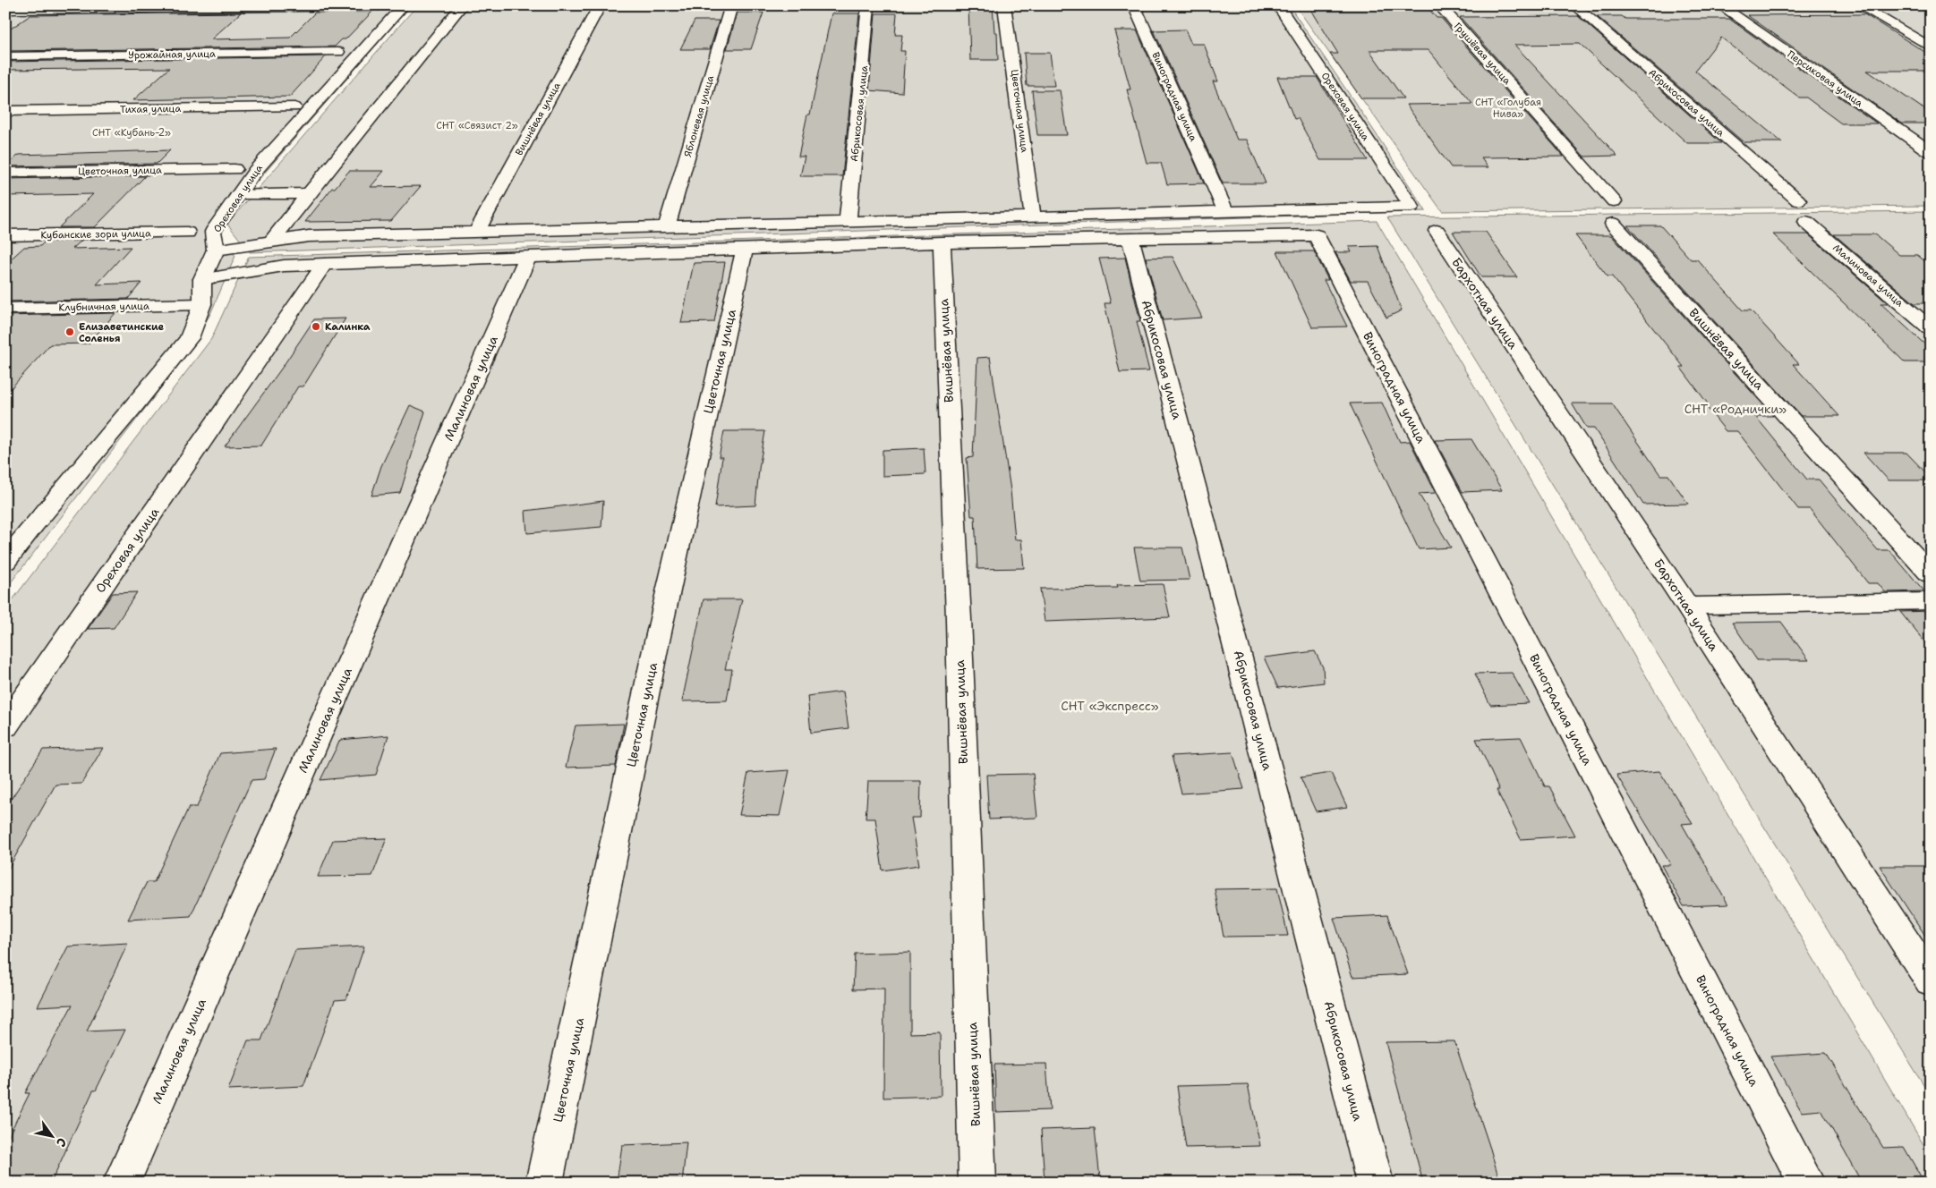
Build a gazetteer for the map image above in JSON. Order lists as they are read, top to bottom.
{
  "streets": {
    "street": [
      "Грушёвая улица",
      "Урожайная улица",
      "Персиковая улица",
      "Виноградная улица",
      "Абрикосовая улица",
      "Ореховая улица",
      "Тихая улица",
      "Цветочная улица",
      "Яблоневая улица",
      "Вишнёвая улица",
      "Кубанские зори улица",
      "Малиновая улица",
      "Бархотная улица",
      "Клубничная улица"
    ]
  },
  "crossings": [
    ["Виноградная улица", "Абрикосовая улица"],
    ["Виноградная улица", "Ореховая улица"],
    ["Ореховая улица", "Клубничная улица"]
  ],
  "parks": [
    "СНТ «Голубая Нива»",
    "СНТ «Связист 2»",
    "СНТ «Кубань-2»",
    "СНТ «Роднички»",
    "СНТ «Экспресс»"
  ],
  "places": ["Калинка", "Елизаветинские Соленья"],
  "north": "bottom right"
}
